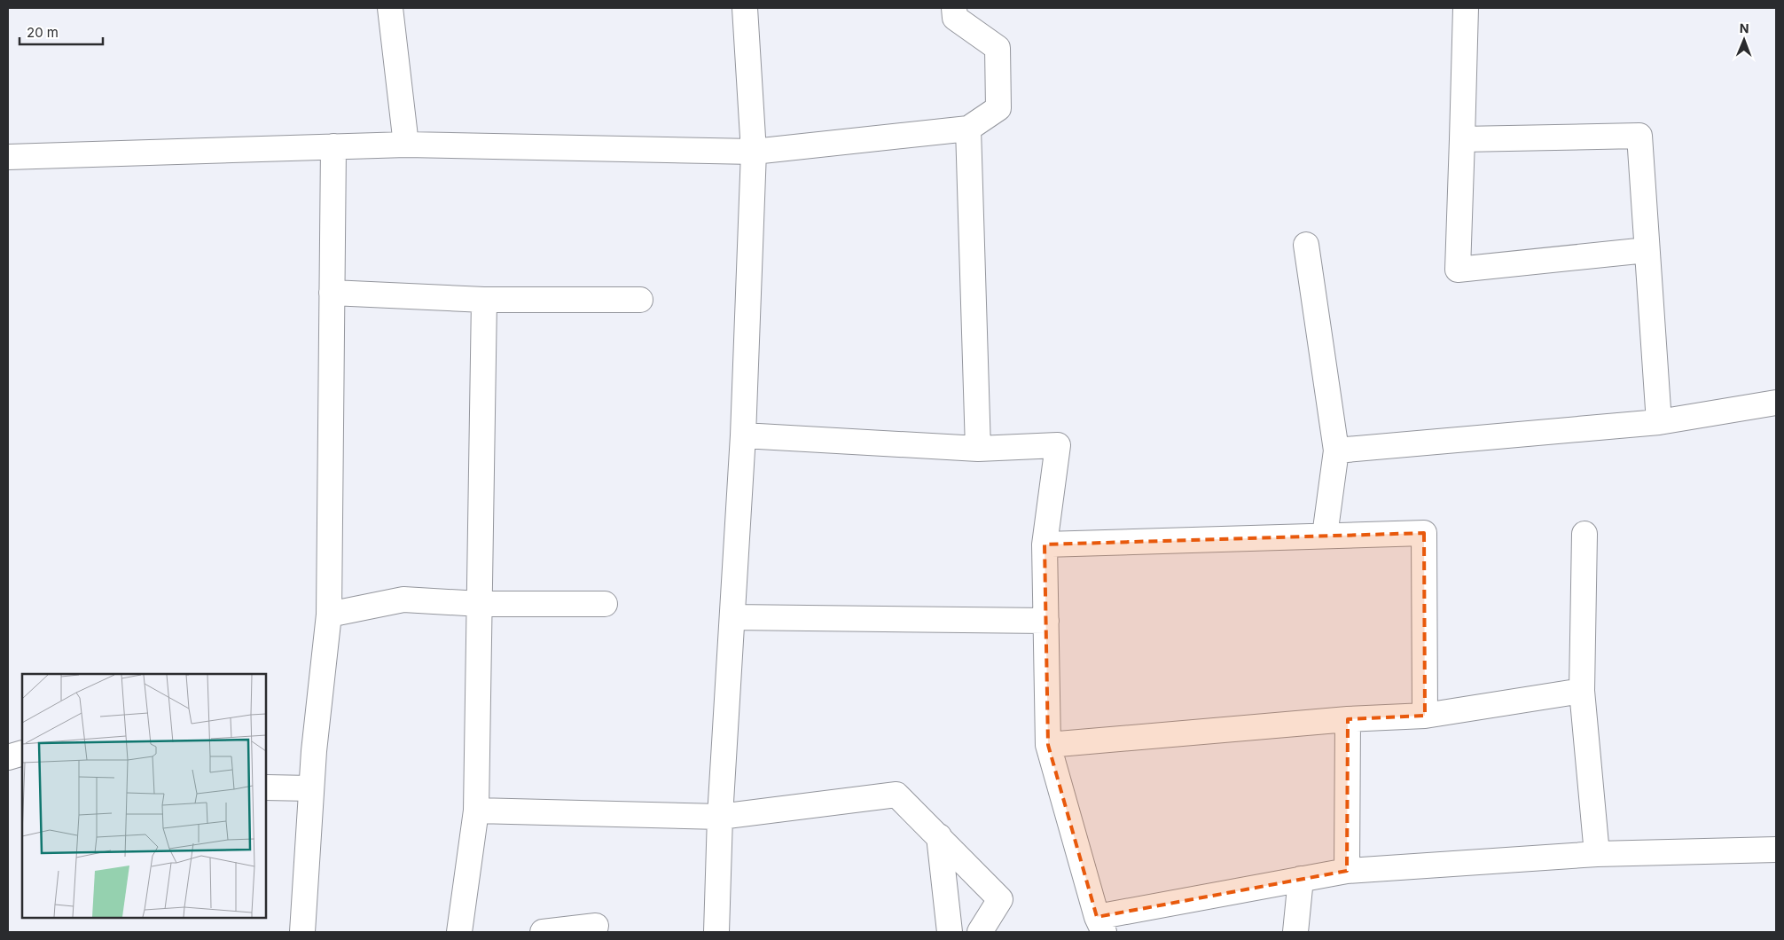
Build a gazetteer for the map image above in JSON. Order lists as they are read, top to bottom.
{
  "scale_bar": "20 m",
  "north": "top"
}
